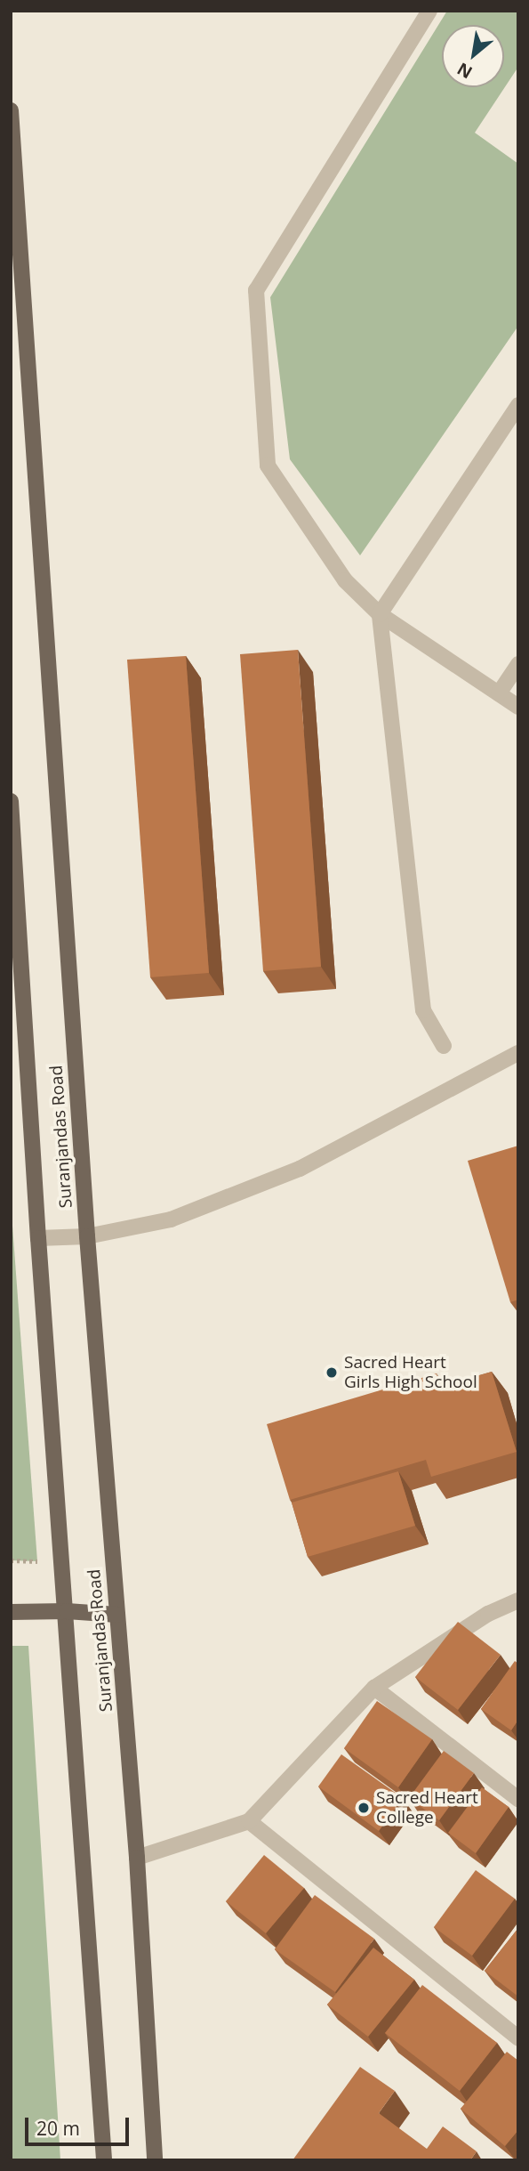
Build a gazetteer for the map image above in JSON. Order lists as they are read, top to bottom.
{
  "streets": {
    "main road": ["Suranjandas Road"]
  },
  "places": ["Sacred Heart Girls High School", "Sacred Heart College"],
  "scale_bar": "20 m",
  "north": "bottom left"
}
